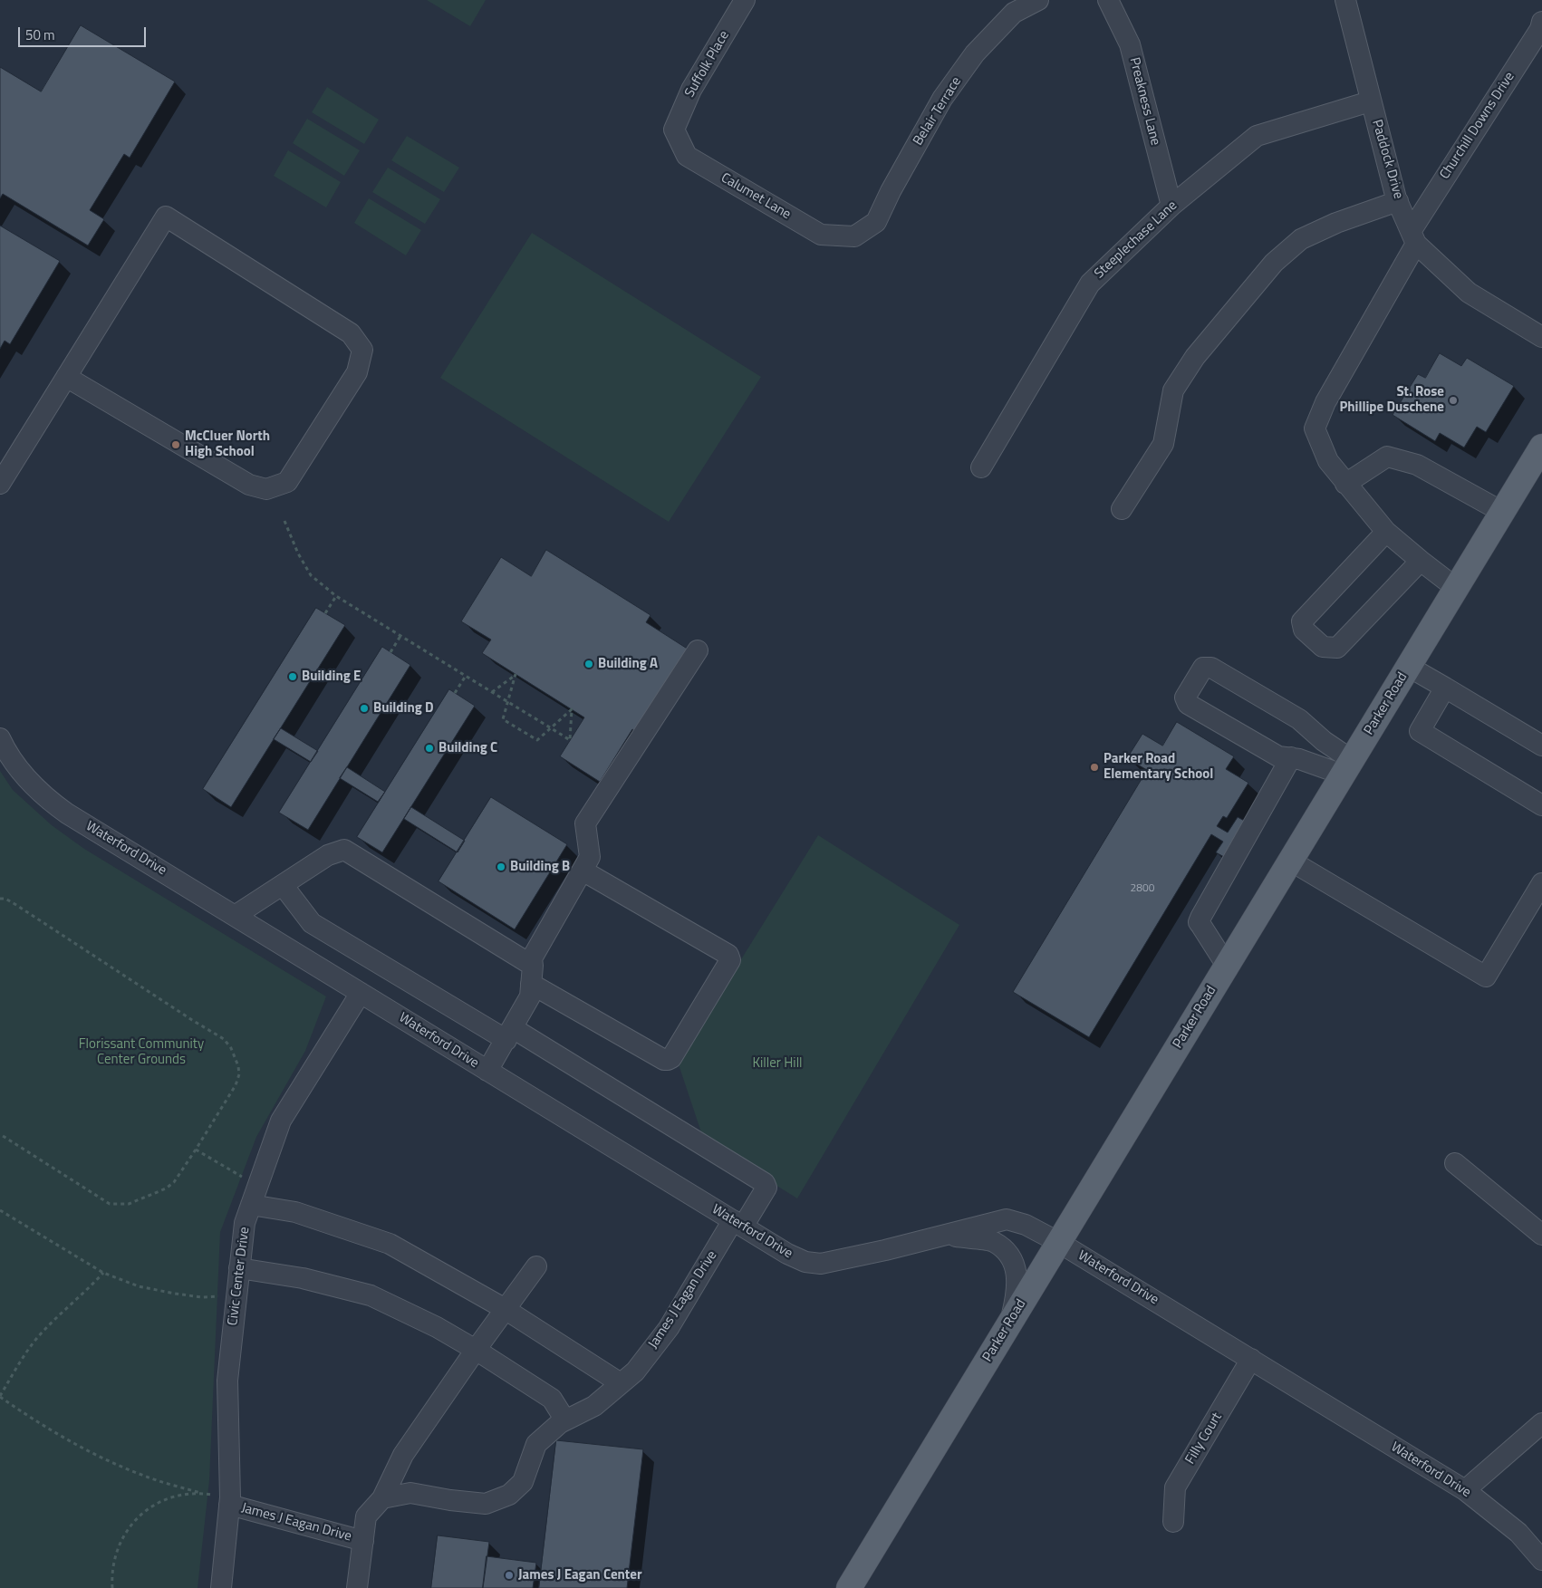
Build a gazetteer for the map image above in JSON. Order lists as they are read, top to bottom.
{
  "streets": {
    "main road": ["Parker Road"],
    "street": [
      "Suffolk Place",
      "Preakness Lane",
      "Belair Terrace",
      "Churchill Downs Drive",
      "Paddock Drive",
      "Calumet Lane",
      "Steeplechase Lane",
      "Waterford Drive",
      "Civic Center Drive",
      "James J Eagan Drive",
      "Filly Court"
    ]
  },
  "crossings": [
    ["Suffolk Place", "Calumet Lane"],
    ["Preakness Lane", "Steeplechase Lane"],
    ["Belair Terrace", "Calumet Lane"],
    ["Churchill Downs Drive", "Paddock Drive"],
    ["Paddock Drive", "Steeplechase Lane"],
    ["Parker Road", "Waterford Drive"],
    ["Waterford Drive", "Civic Center Drive"],
    ["Waterford Drive", "James J Eagan Drive"],
    ["Waterford Drive", "Filly Court"],
    ["Civic Center Drive", "James J Eagan Drive"]
  ],
  "parks": ["Florissant Community Center Grounds", "Killer Hill"],
  "places": [
    "St. Rose Phillipe Duschene",
    "McCluer North High School",
    "Building A",
    "Building E",
    "Building D",
    "Building C",
    "Parker Road Elementary School",
    "Building B",
    "James J Eagan Center"
  ],
  "house_numbers": ["2800"],
  "scale_bar": "50 m"
}
